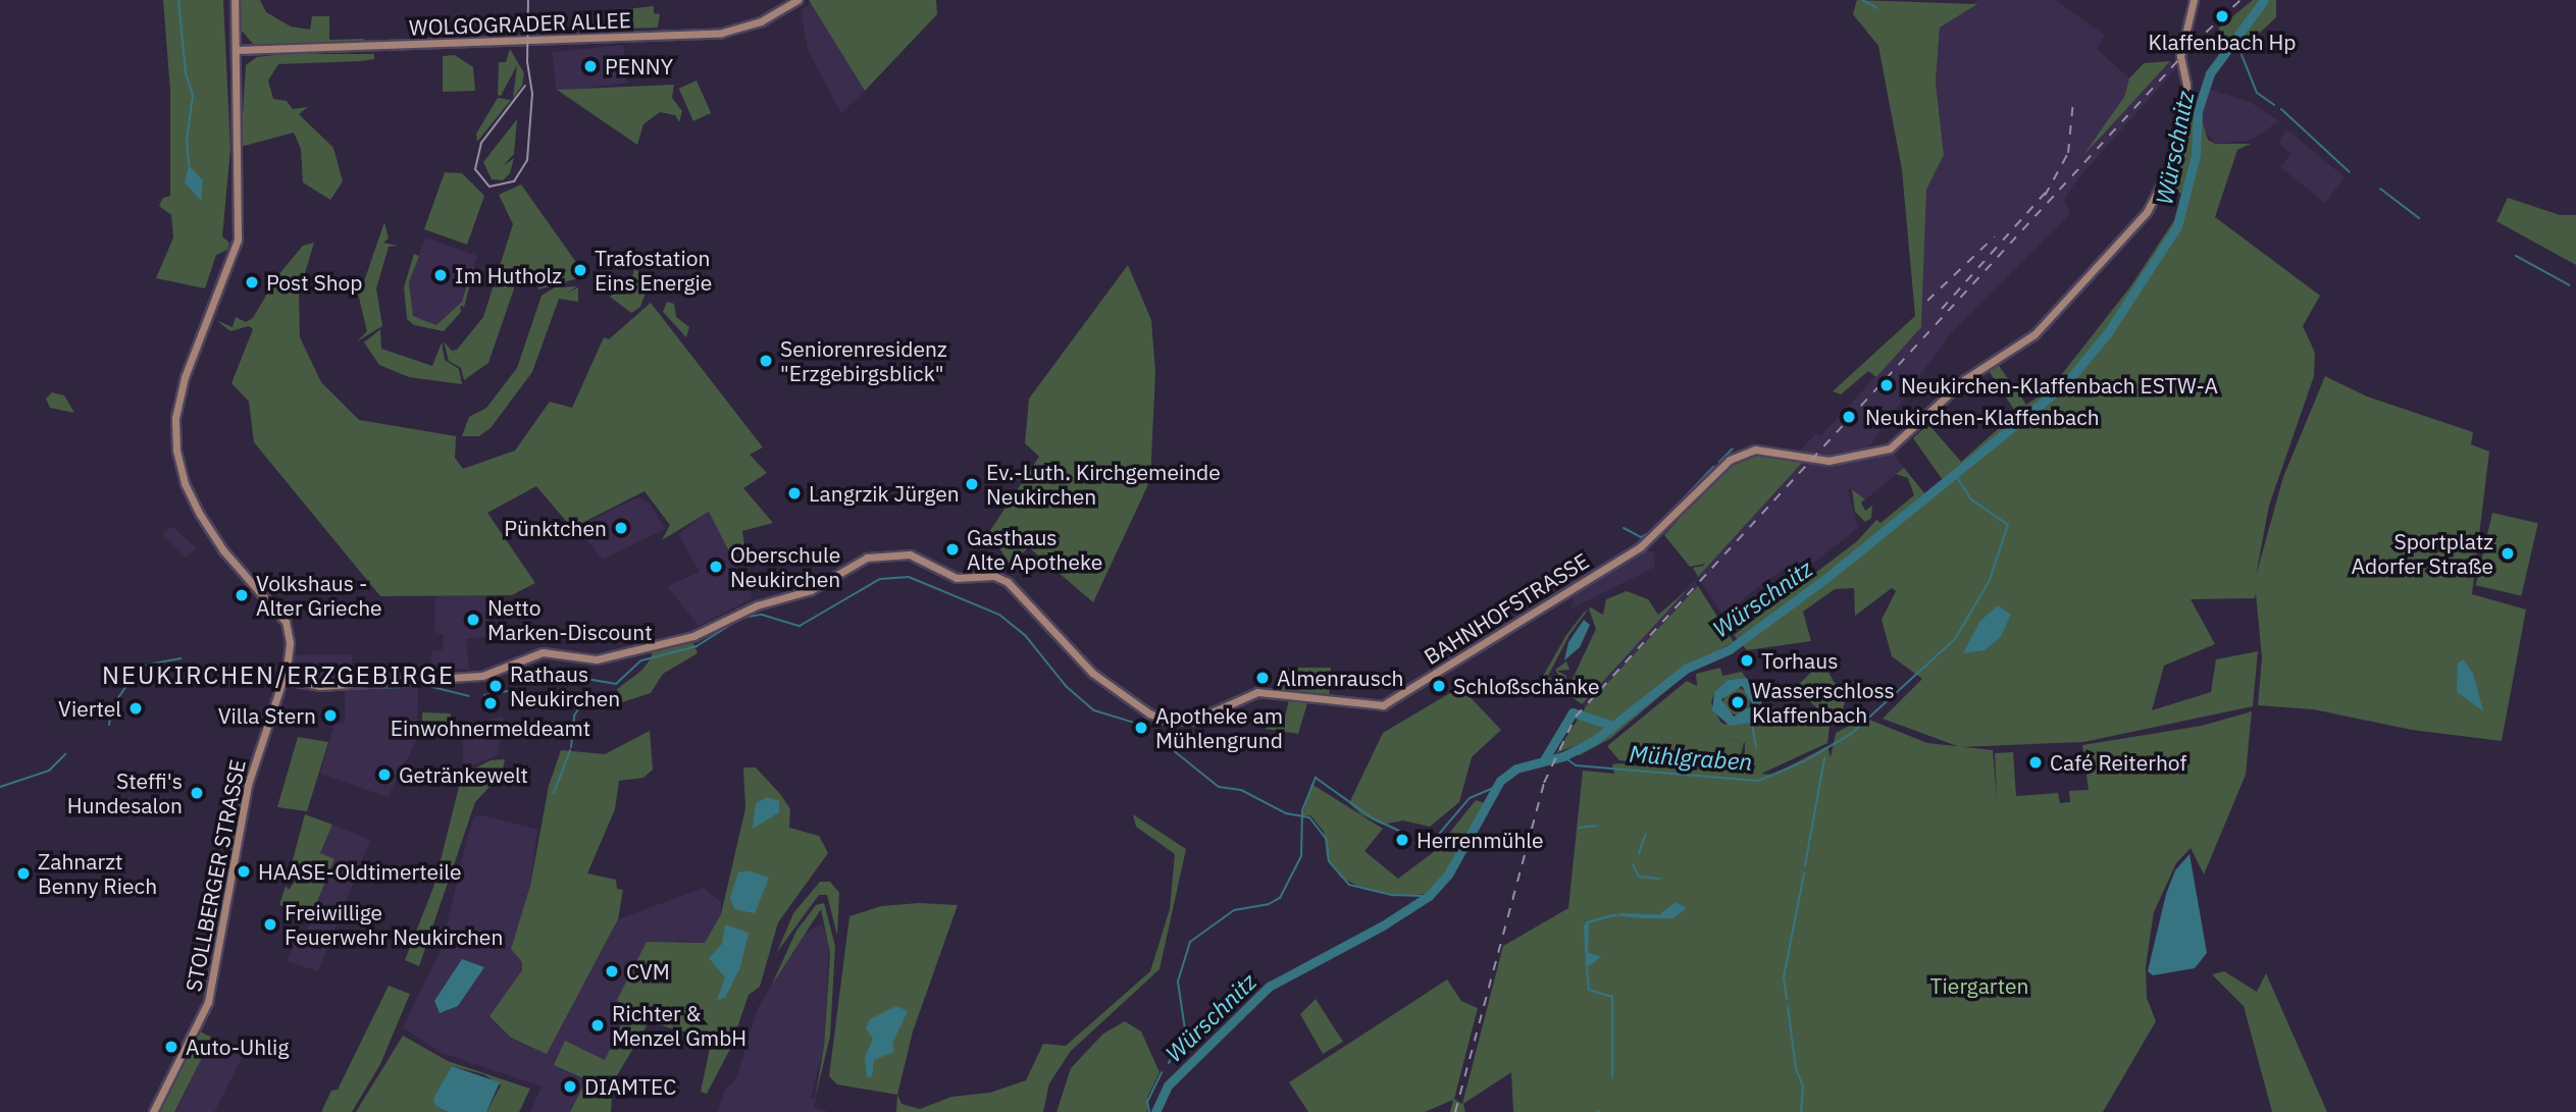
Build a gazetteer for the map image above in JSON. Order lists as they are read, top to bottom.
{
  "streets": {
    "main road": ["WOLGOGRADER ALLEE", "BAHNHOFSTRASSE", "STOLLBERGER STRASSE"]
  },
  "crossings": [
    ["WOLGOGRADER ALLEE", "STOLLBERGER STRASSE"],
    ["BAHNHOFSTRASSE", "STOLLBERGER STRASSE"]
  ],
  "districts": ["NEUKIRCHEN/ERZGEBIRGE"],
  "water": ["Würschnitz", "Mühlgraben"],
  "parks": ["Tiergarten"],
  "places": [
    "Klaffenbach Hp",
    "PENNY",
    "Trafostation Eins Energie",
    "Im Hutholz",
    "Post Shop",
    "Seniorenresidenz \"Erzgebirgsblick\"",
    "Neukirchen-Klaffenbach ESTW-A",
    "Neukirchen-Klaffenbach",
    "Ev.-Luth. Kirchgemeinde Neukirchen",
    "Langrzik Jürgen",
    "Pünktchen",
    "Gasthaus Alte Apotheke",
    "Sportplatz Adorfer Straße",
    "Oberschule Neukirchen",
    "Volkshaus - Alter Grieche",
    "Netto Marken-Discount",
    "Torhaus",
    "Almenrausch",
    "Rathaus Neukirchen",
    "Schloßschänke",
    "Wasserschloss Klaffenbach",
    "Einwohnermeldeamt",
    "Viertel",
    "Villa Stern",
    "Apotheke am Mühlengrund",
    "Café Reiterhof",
    "Getränkewelt",
    "Steffi's Hundesalon",
    "Herrenmühle",
    "HAASE-Oldtimerteile",
    "Zahnarzt Benny Riech",
    "Freiwillige Feuerwehr Neukirchen",
    "CVM",
    "Richter & Menzel GmbH",
    "Auto-Uhlig",
    "DIAMTEC"
  ]
}
